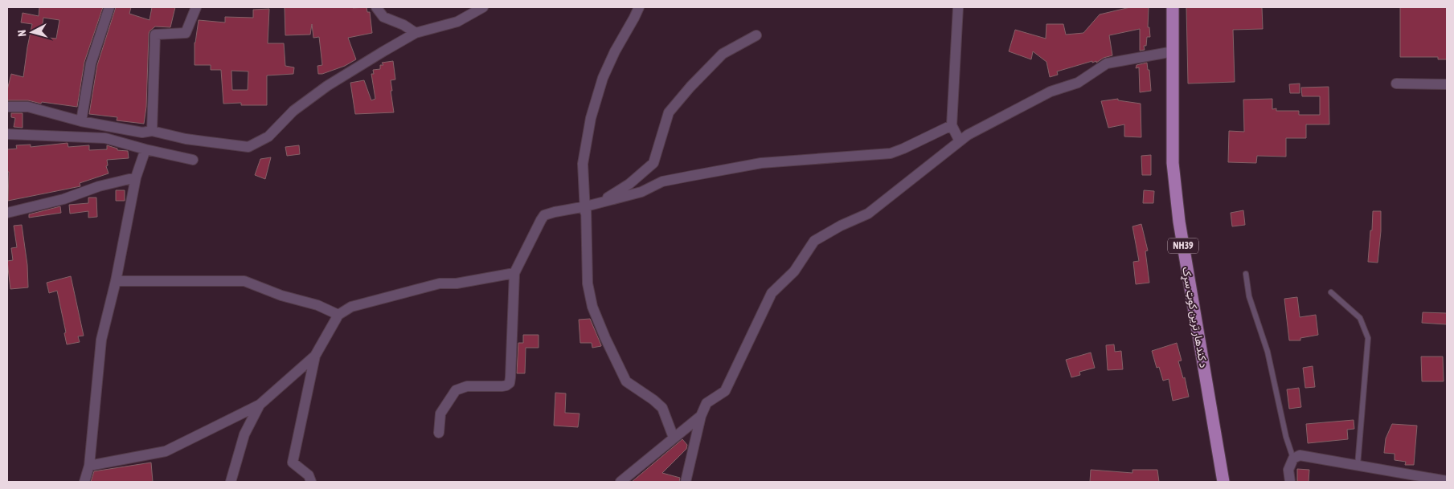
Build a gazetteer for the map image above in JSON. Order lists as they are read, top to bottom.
{
  "streets": {
    "main road": ["NH39", "د کندهار ترين کوټ سړک"]
  },
  "north": "left"
}
